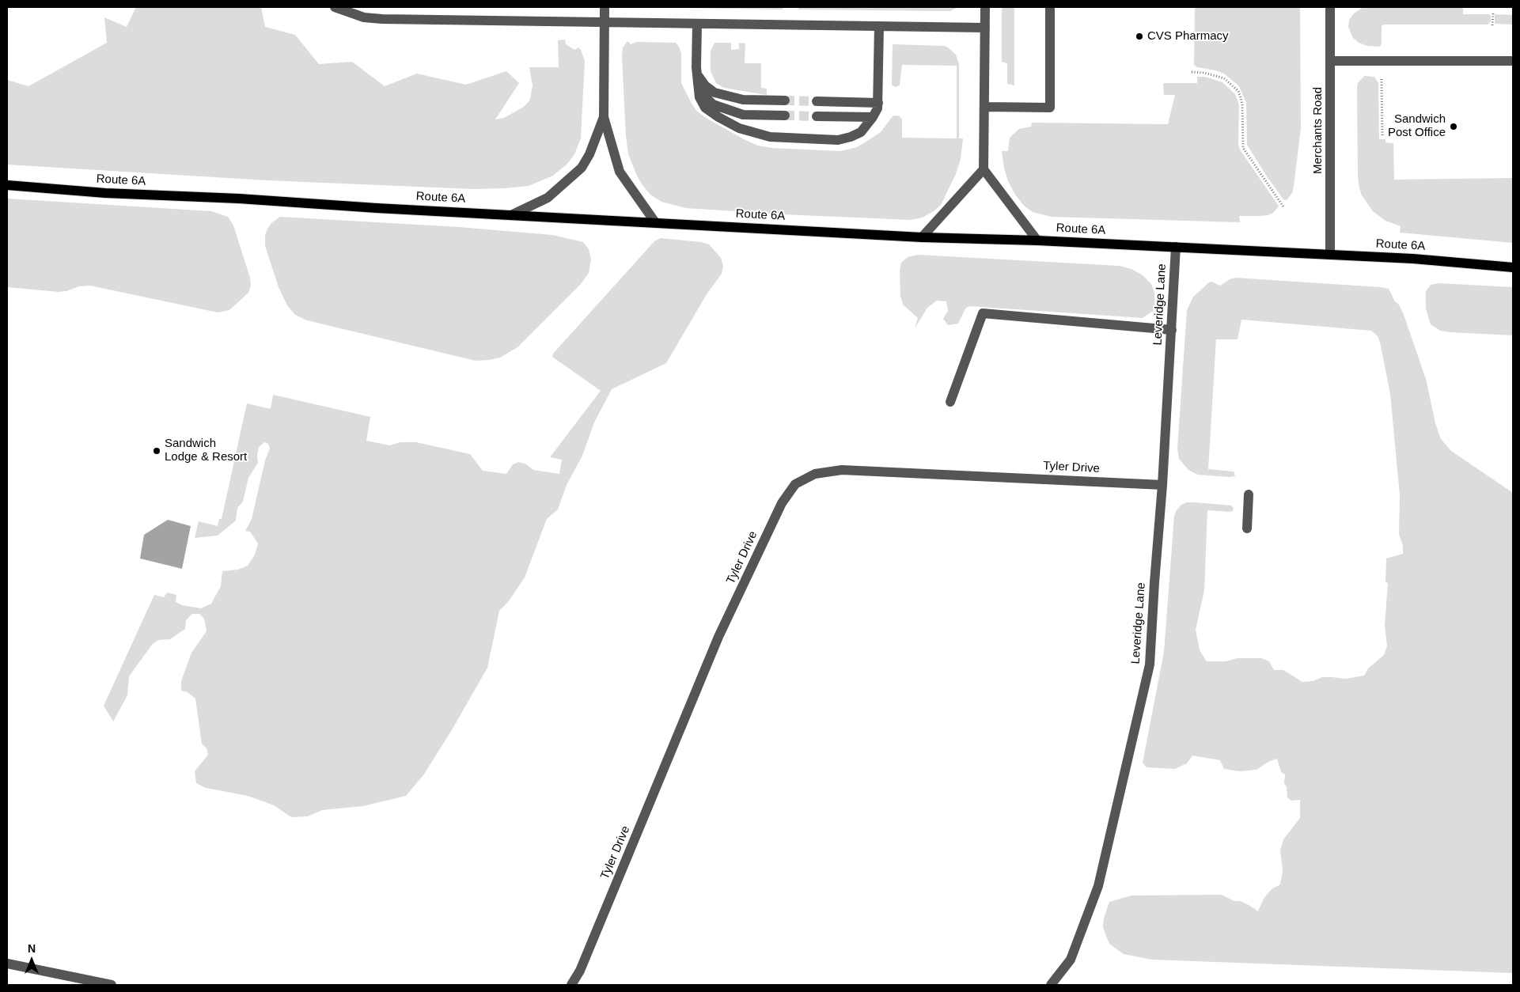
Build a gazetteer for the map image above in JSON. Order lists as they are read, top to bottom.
{
  "streets": {
    "main road": ["Route 6A"],
    "street": ["Merchants Road", "Leveridge Lane", "Tyler Drive"]
  },
  "crossings": [
    ["Merchants Road", "Route 6A"],
    ["Route 6A", "Leveridge Lane"],
    ["Leveridge Lane", "Tyler Drive"]
  ],
  "places": ["CVS Pharmacy", "Sandwich Post Office", "Sandwich Lodge & Resort"],
  "north": "top"
}
